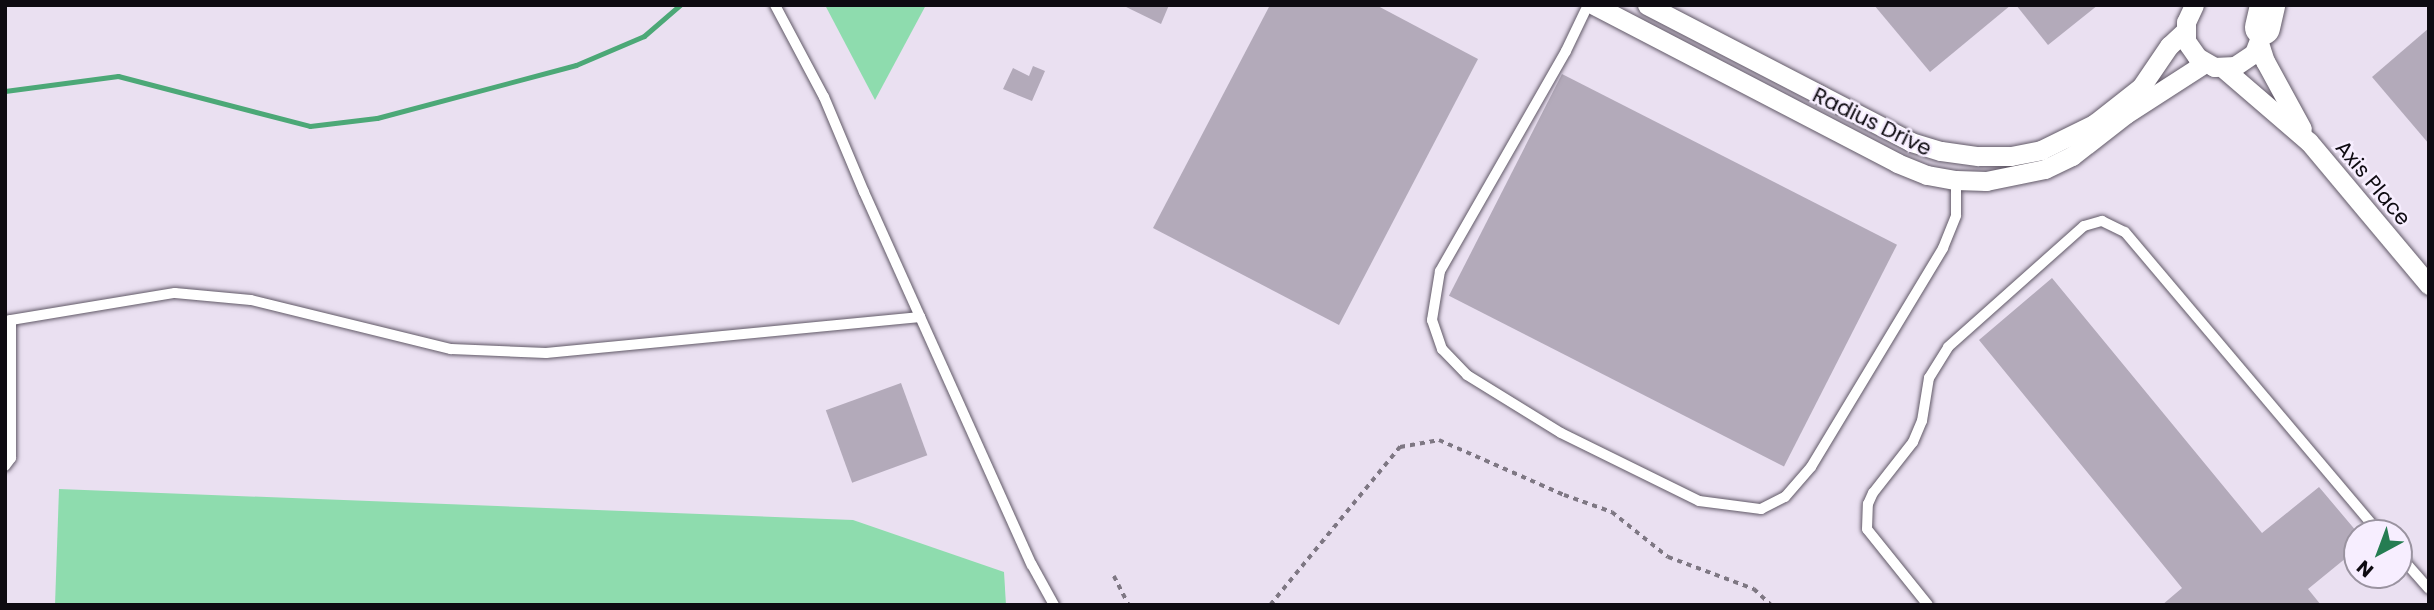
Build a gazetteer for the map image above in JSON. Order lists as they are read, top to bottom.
{
  "streets": {
    "street": ["Radius Drive", "Axis Place"]
  },
  "crossings": [
    ["Radius Drive", "Axis Place"]
  ],
  "north": "bottom left"
}
